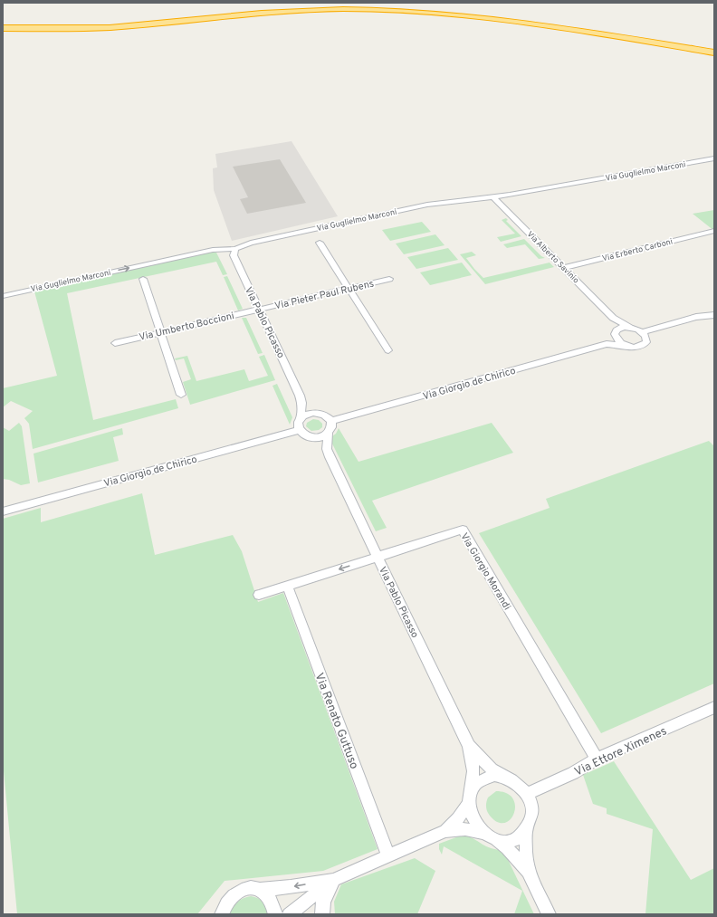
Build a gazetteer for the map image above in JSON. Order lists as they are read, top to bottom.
{
  "streets": {
    "street": [
      "Via Guglielmo Marconi",
      "Via Erberto Carboni",
      "Via Alberto Savinio",
      "Via Pieter Paul Rubens",
      "Via Pablo Picasso",
      "Via Umberto Boccioni",
      "Via Giorgio de Chirico",
      "Via Giorgio Morandi",
      "Via Renato Guttuso",
      "Via Ettore Ximenes"
    ]
  },
  "crossings": [
    ["Via Guglielmo Marconi", "Via Alberto Savinio"],
    ["Via Guglielmo Marconi", "Via Pablo Picasso"],
    ["Via Erberto Carboni", "Via Alberto Savinio"],
    ["Via Pieter Paul Rubens", "Via Pablo Picasso"],
    ["Via Pieter Paul Rubens", "Via Umberto Boccioni"],
    ["Via Pablo Picasso", "Via Umberto Boccioni"],
    ["Via Pablo Picasso", "Via Giorgio de Chirico"],
    ["Via Pablo Picasso", "Via Giorgio Morandi"],
    ["Via Pablo Picasso", "Via Ettore Ximenes"],
    ["Via Giorgio Morandi", "Via Renato Guttuso"],
    ["Via Giorgio Morandi", "Via Ettore Ximenes"]
  ]
}
